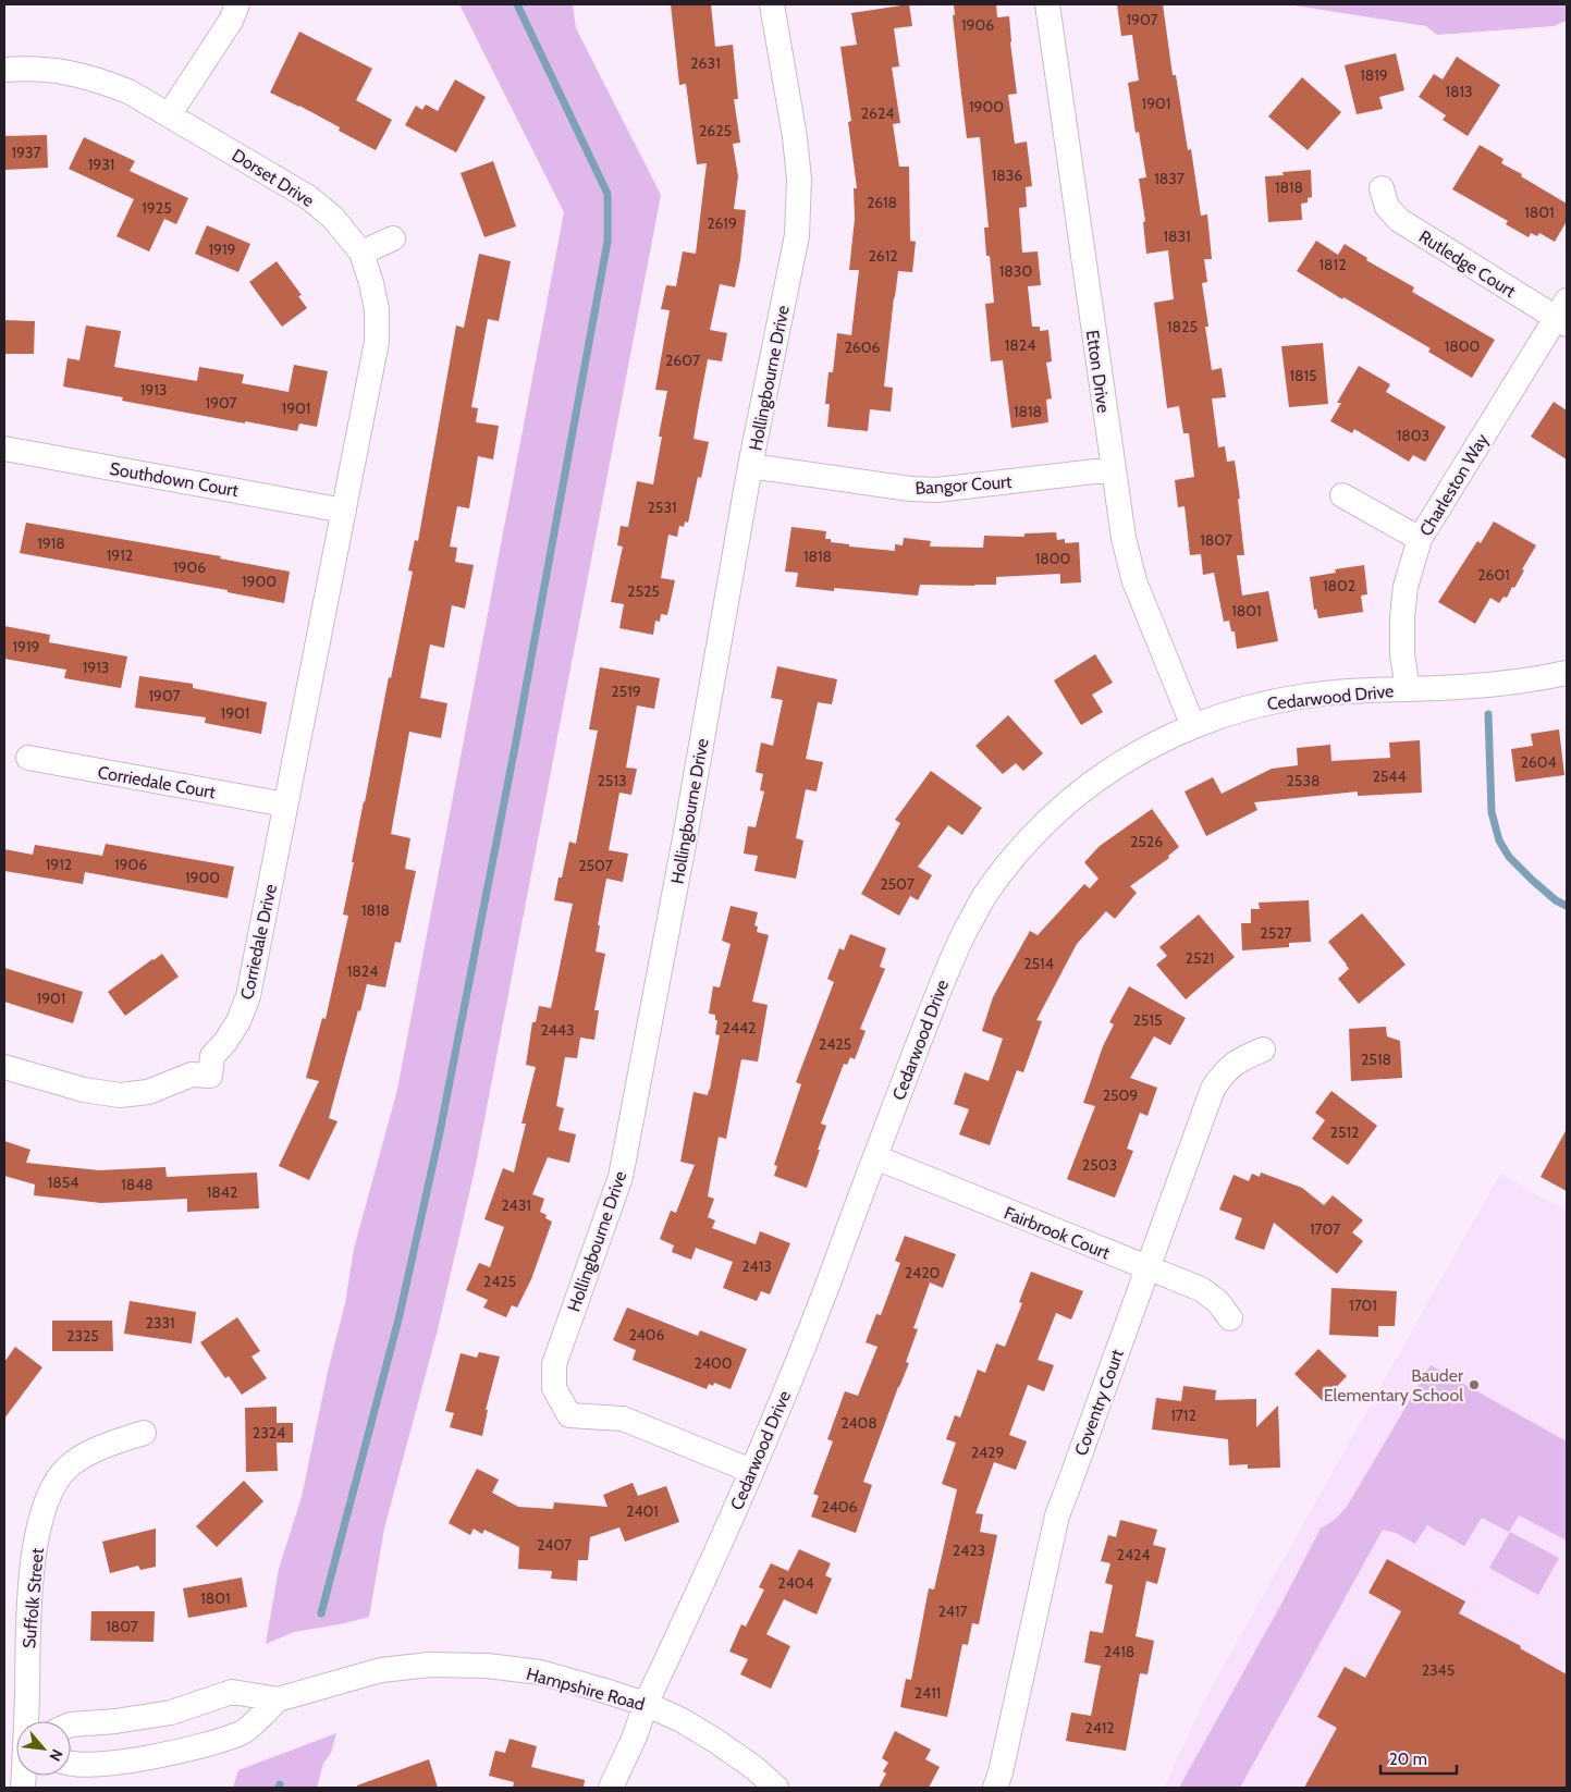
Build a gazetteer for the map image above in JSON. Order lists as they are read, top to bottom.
{
  "streets": {
    "street": [
      "Dorset Drive",
      "Rutledge Court",
      "Etton Drive",
      "Hollingbourne Drive",
      "Southdown Court",
      "Bangor Court",
      "Charleston Way",
      "Cedarwood Drive",
      "Corriedale Court",
      "Corriedale Drive",
      "Fairbrook Court",
      "Coventry Court",
      "Suffolk Street",
      "Hampshire Road"
    ]
  },
  "crossings": [
    ["Dorset Drive", "Southdown Court"],
    ["Dorset Drive", "Corriedale Drive"],
    ["Rutledge Court", "Charleston Way"],
    ["Etton Drive", "Bangor Court"],
    ["Etton Drive", "Cedarwood Drive"],
    ["Hollingbourne Drive", "Bangor Court"],
    ["Hollingbourne Drive", "Cedarwood Drive"],
    ["Charleston Way", "Cedarwood Drive"],
    ["Cedarwood Drive", "Fairbrook Court"],
    ["Cedarwood Drive", "Hampshire Road"],
    ["Corriedale Court", "Corriedale Drive"],
    ["Fairbrook Court", "Coventry Court"]
  ],
  "places": ["Bauder Elementary School"],
  "house_numbers": [
    "1907",
    "1906",
    "2631",
    "1819",
    "1813",
    "1901",
    "1900",
    "2624",
    "2625",
    "1937",
    "1931",
    "1836",
    "1837",
    "1818",
    "2618",
    "1925",
    "1801",
    "2619",
    "1831",
    "1919",
    "2612",
    "1812",
    "1830",
    "1825",
    "1824",
    "1800",
    "2606",
    "2607",
    "1815",
    "1913",
    "1907",
    "1901",
    "1818",
    "1803",
    "2531",
    "1807",
    "1918",
    "1912",
    "1818",
    "1800",
    "1906",
    "2601",
    "1900",
    "1802",
    "2525",
    "1801",
    "1919",
    "1913",
    "2519",
    "1907",
    "1901",
    "2604",
    "2544",
    "2513",
    "2538",
    "2526",
    "1912",
    "1906",
    "2507",
    "1900",
    "2507",
    "1818",
    "2527",
    "2521",
    "2514",
    "1824",
    "1901",
    "2515",
    "2442",
    "2443",
    "2425",
    "2518",
    "2509",
    "2512",
    "2503",
    "1854",
    "1848",
    "1842",
    "2431",
    "1707",
    "2413",
    "2420",
    "2425",
    "1701",
    "2331",
    "2406",
    "2325",
    "2400",
    "1712",
    "2408",
    "2324",
    "2429",
    "2406",
    "2401",
    "2407",
    "2423",
    "2424",
    "2404",
    "1801",
    "2417",
    "1807",
    "2418",
    "2345",
    "2411",
    "2412"
  ],
  "scale_bar": "20 m",
  "north": "bottom right"
}
